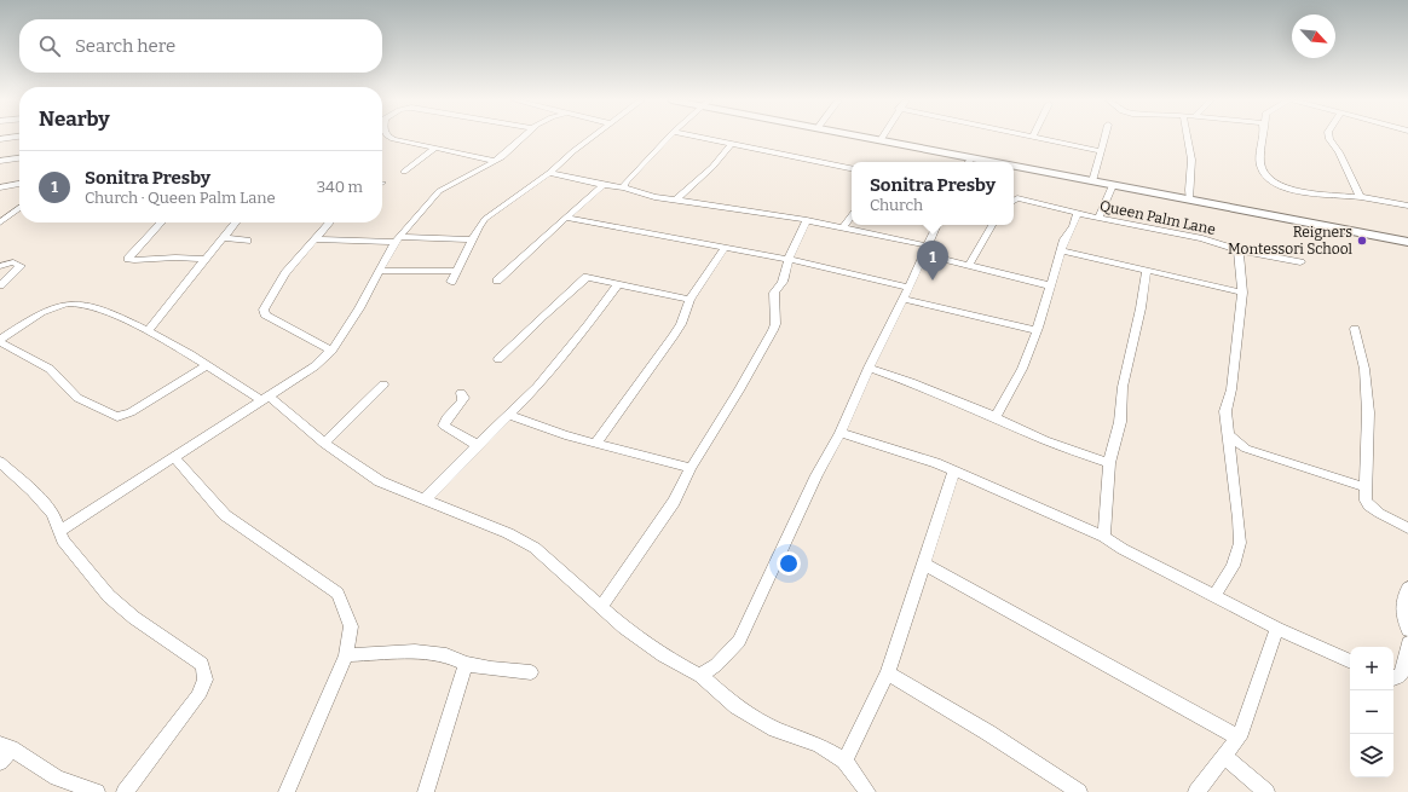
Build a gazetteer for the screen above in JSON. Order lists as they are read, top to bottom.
{
  "streets": {
    "street": ["Queen Palm Lane"]
  },
  "places": ["Reigners Montessori School"],
  "north": "bottom right",
  "page": {
    "search": "Search here",
    "heading": "Nearby",
    "list": [
      {
        "mark": "1",
        "name": "Sonitra Presby",
        "note": "Church · Queen Palm Lane",
        "value": "340 m"
      }
    ],
    "popup": ["Sonitra Presby", "Church"],
    "pins": "1",
    "map_buttons": ["+", "−"]
  }
}
